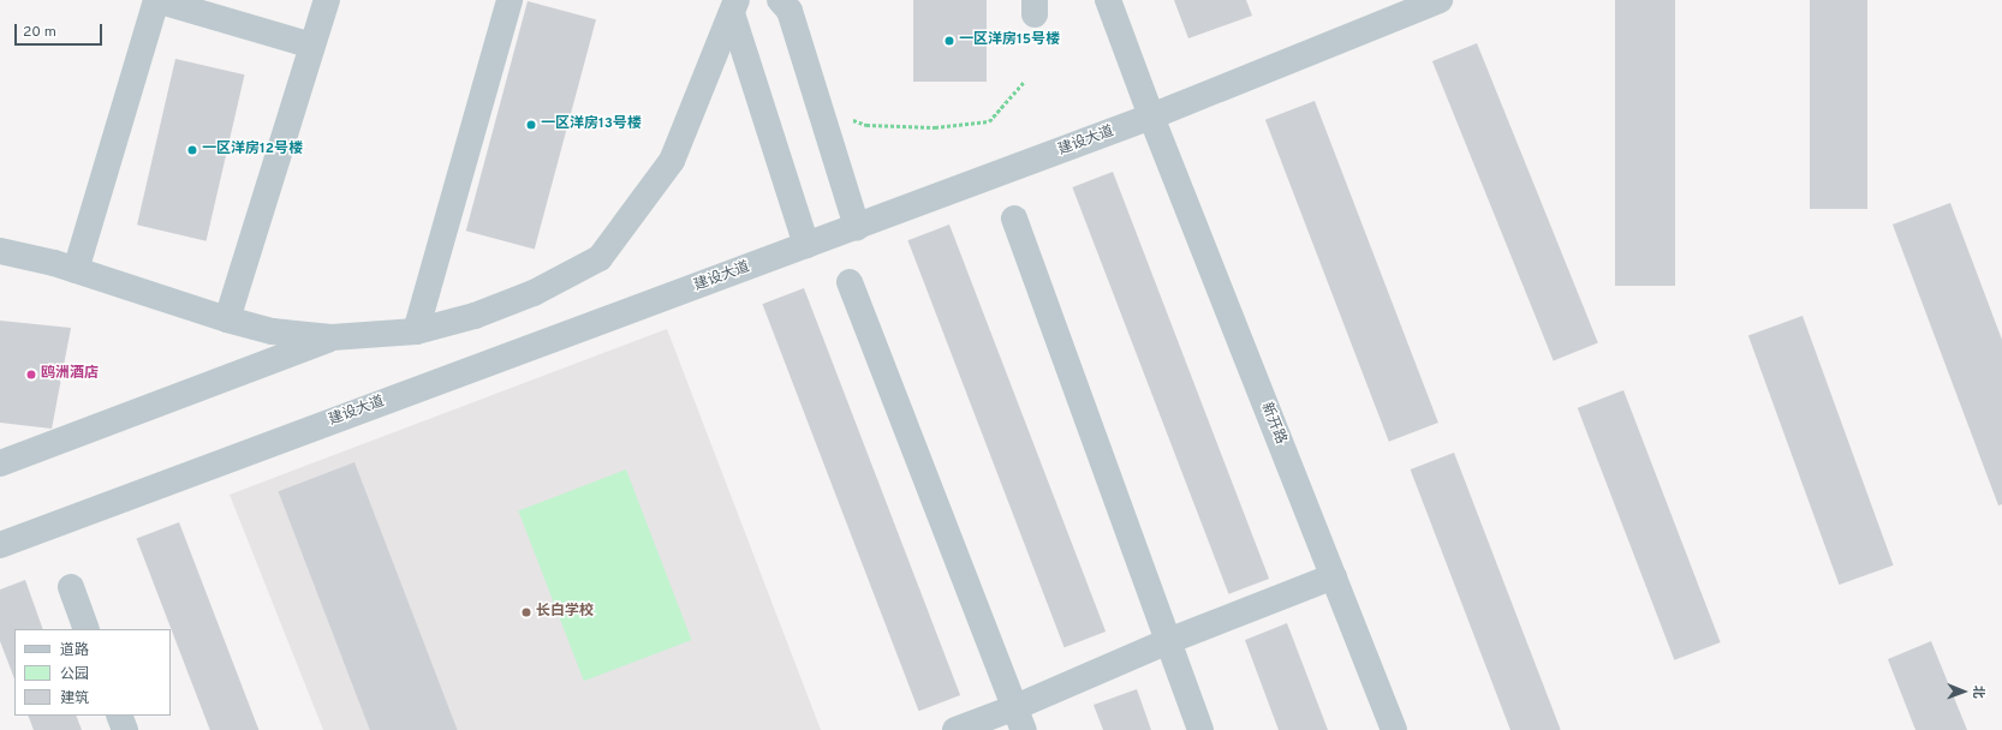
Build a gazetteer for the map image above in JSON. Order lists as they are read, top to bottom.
{
  "streets": {
    "street": ["建设大道", "新开路"]
  },
  "crossings": [
    ["建设大道", "新开路"]
  ],
  "places": [
    "一区洋房15号楼",
    "一区洋房13号楼",
    "一区洋房12号楼",
    "鸥洲酒店",
    "长白学校"
  ],
  "legend": ["道路", "公园", "建筑"],
  "scale_bar": "20 m",
  "north": "right"
}
